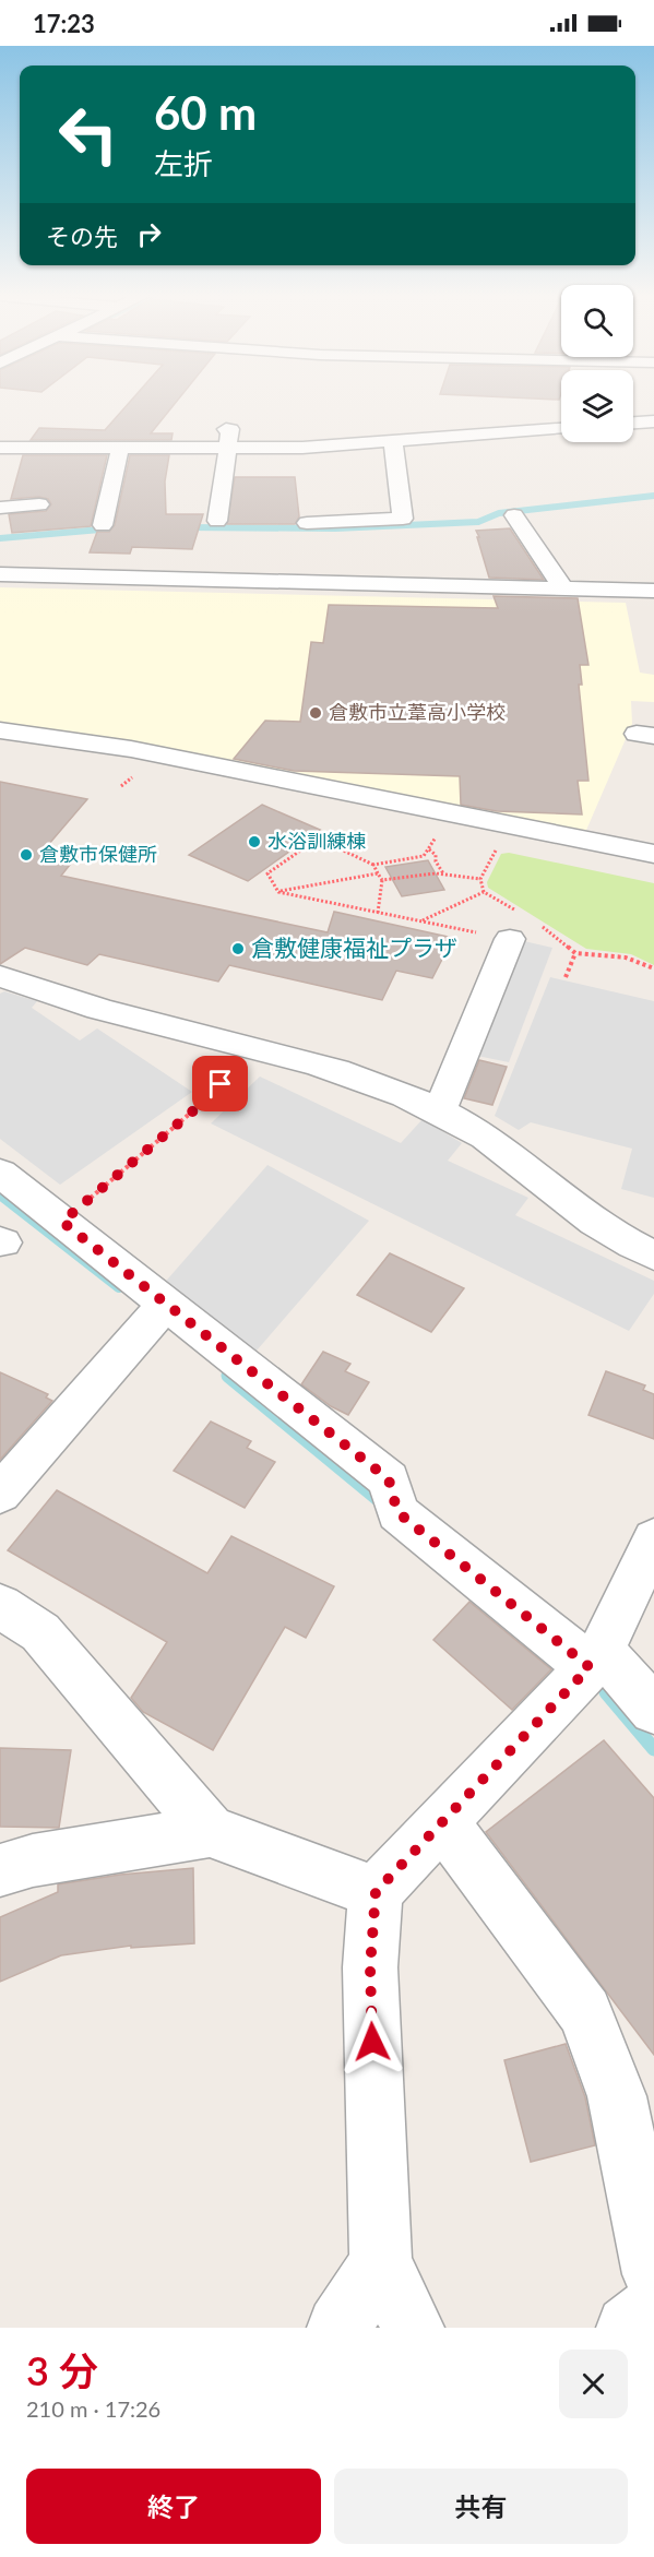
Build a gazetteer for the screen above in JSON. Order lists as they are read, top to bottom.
{
  "places": [
    "倉敷市立葦高小学校",
    "水浴訓練棟",
    "倉敷市保健所",
    "倉敷健康福祉プラザ"
  ],
  "page": {
    "status": "17:23",
    "turn": ["60 m", "左折"],
    "then": "その先",
    "heading": ["3 分", "210 m · 17:26"],
    "buttons": ["終了", "共有"]
  }
}
